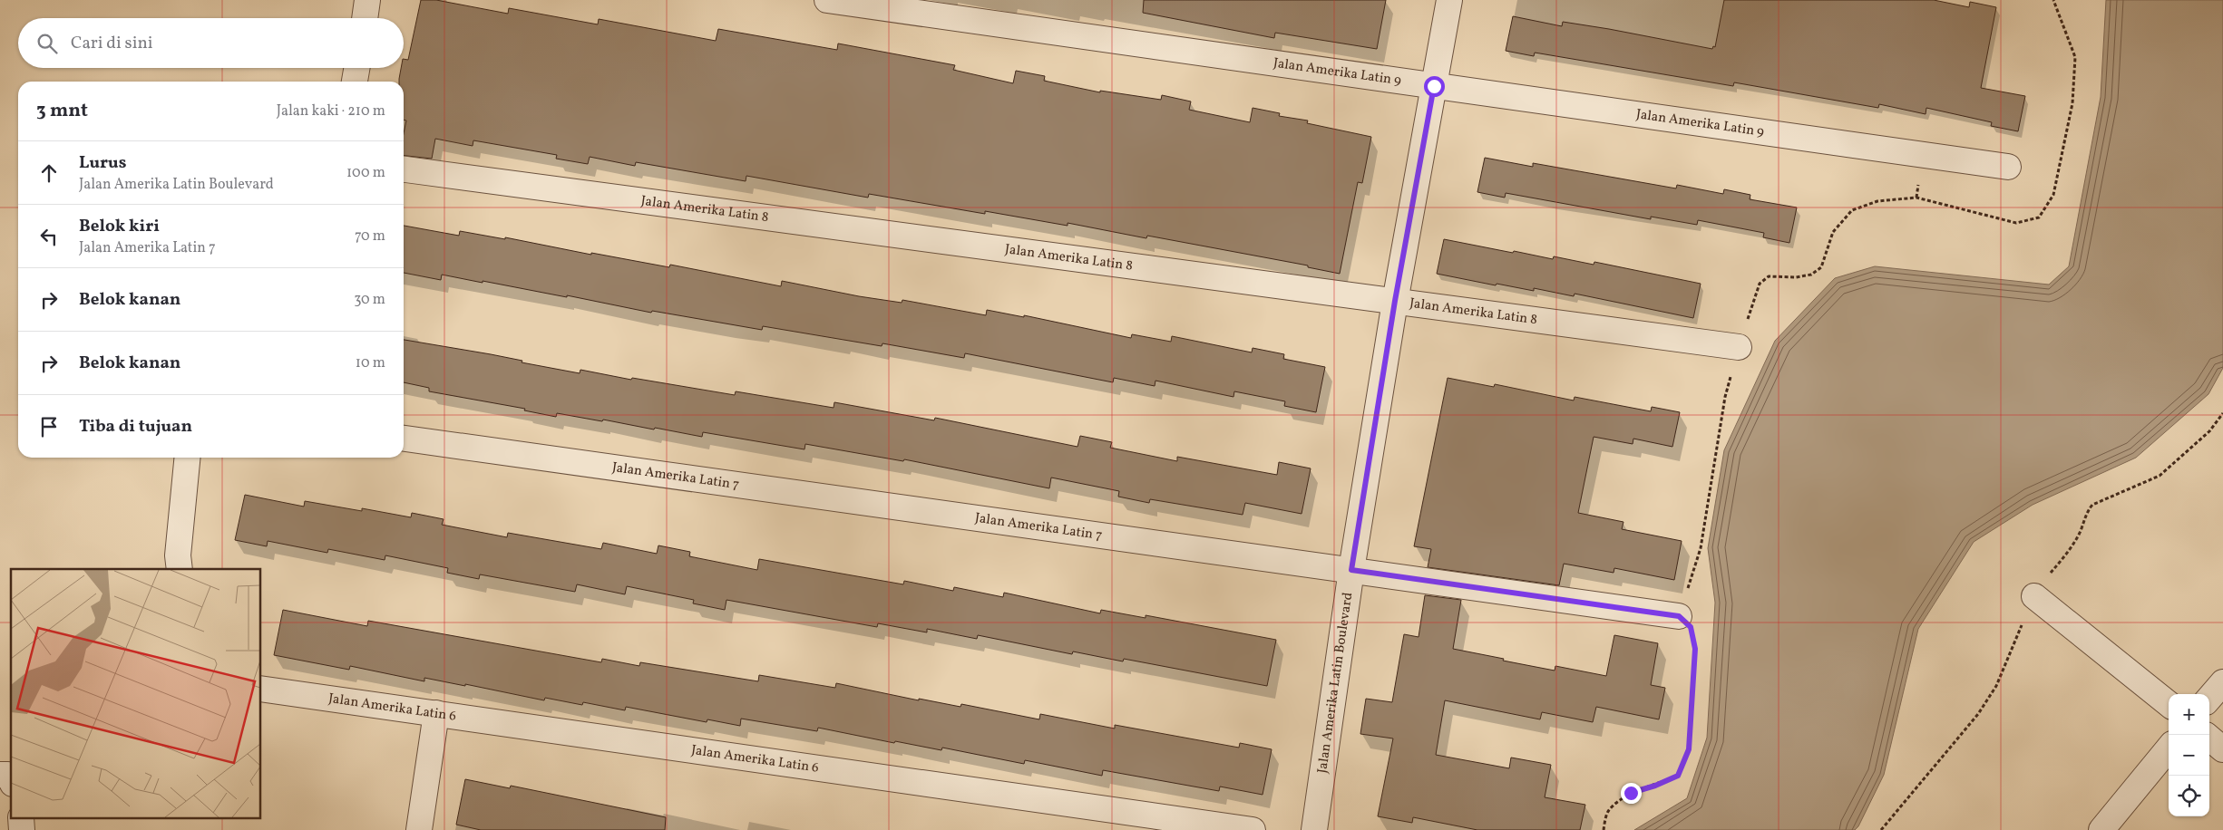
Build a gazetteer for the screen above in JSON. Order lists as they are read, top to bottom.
{
  "streets": {
    "street": [
      "Jalan Amerika Latin 9",
      "Jalan Amerika Latin 8",
      "Jalan Amerika Latin 7",
      "Jalan Amerika Latin Boulevard",
      "Jalan Amerika Latin 6"
    ]
  },
  "crossings": [
    ["Jalan Amerika Latin 9", "Jalan Amerika Latin Boulevard"],
    ["Jalan Amerika Latin 8", "Jalan Amerika Latin Boulevard"],
    ["Jalan Amerika Latin 7", "Jalan Amerika Latin Boulevard"]
  ],
  "page": {
    "search": "Cari di sini",
    "heading": ["3 mnt", "Jalan kaki · 210 m"],
    "list": [
      ["Lurus", "Jalan Amerika Latin Boulevard", "100 m"],
      ["Belok kiri", "Jalan Amerika Latin 7", "70 m"],
      ["Belok kanan", "30 m"],
      ["Belok kanan", "10 m"],
      "Tiba di tujuan"
    ],
    "map_buttons": ["+", "−"]
  }
}
